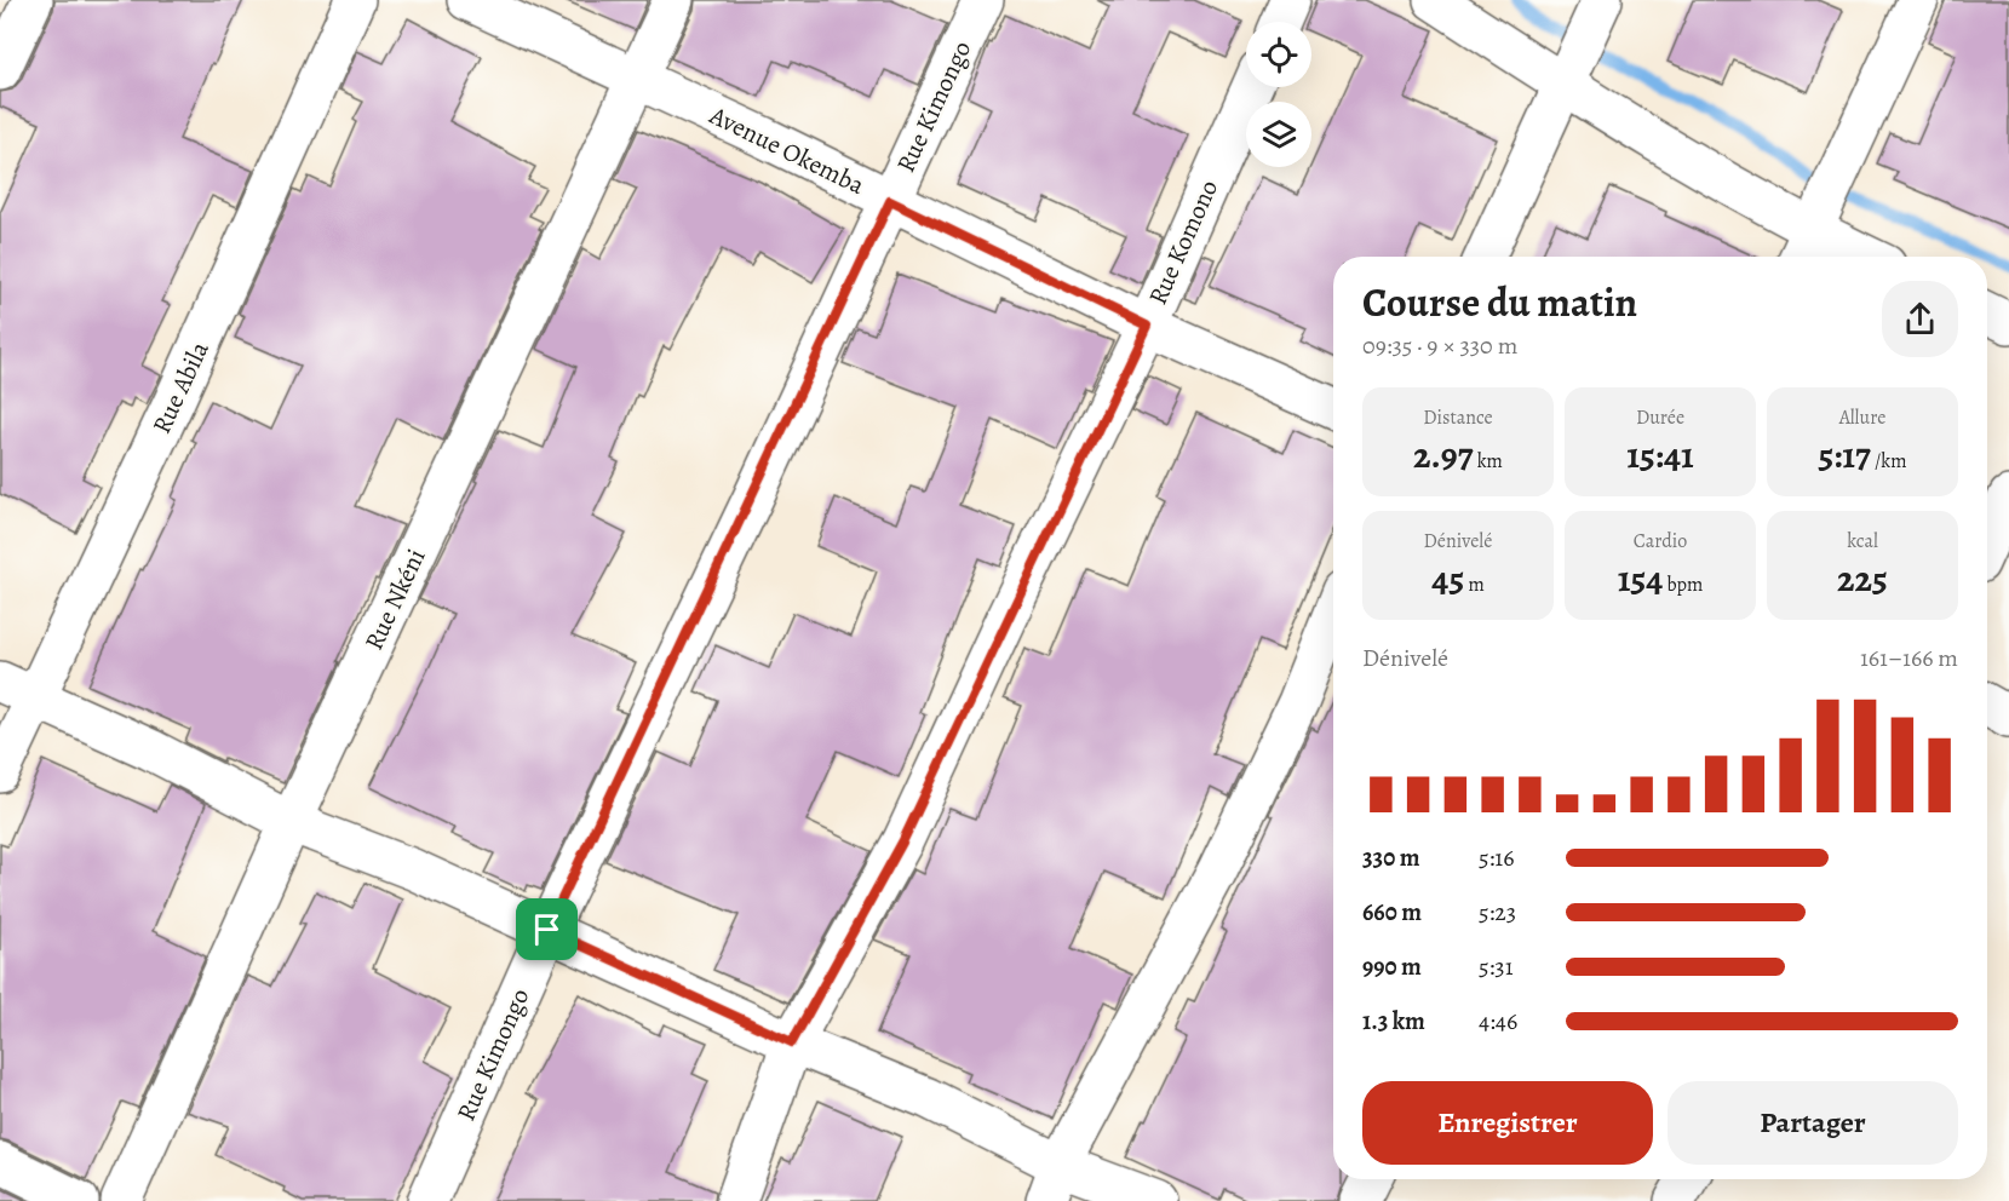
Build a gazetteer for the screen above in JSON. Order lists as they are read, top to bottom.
{
  "streets": {
    "street": [
      "Rue Kimongo",
      "Avenue Okemba",
      "Rue Komono",
      "Rue Abila",
      "Rue Nkéni"
    ]
  },
  "crossings": [
    ["Rue Kimongo", "Avenue Okemba"],
    ["Avenue Okemba", "Rue Komono"],
    ["Avenue Okemba", "Rue Nkéni"]
  ],
  "page": {
    "heading": ["Course du matin", "09:35 · 9 × 330 m"],
    "stats": [
      ["Distance", "2.97 km"],
      ["Durée", "15:41"],
      ["Allure", "5:17 /km"],
      ["Dénivelé", "45 m"],
      ["Cardio", "154 bpm"],
      ["kcal", "225"]
    ],
    "chart": ["Dénivelé", "161–166 m"],
    "list": [
      {
        "name": "330 m",
        "note": "5:16"
      },
      {
        "name": "660 m",
        "note": "5:23"
      },
      {
        "name": "990 m",
        "note": "5:31"
      },
      {
        "name": "1.3 km",
        "note": "4:46"
      }
    ],
    "buttons": ["Enregistrer", "Partager"]
  }
}
